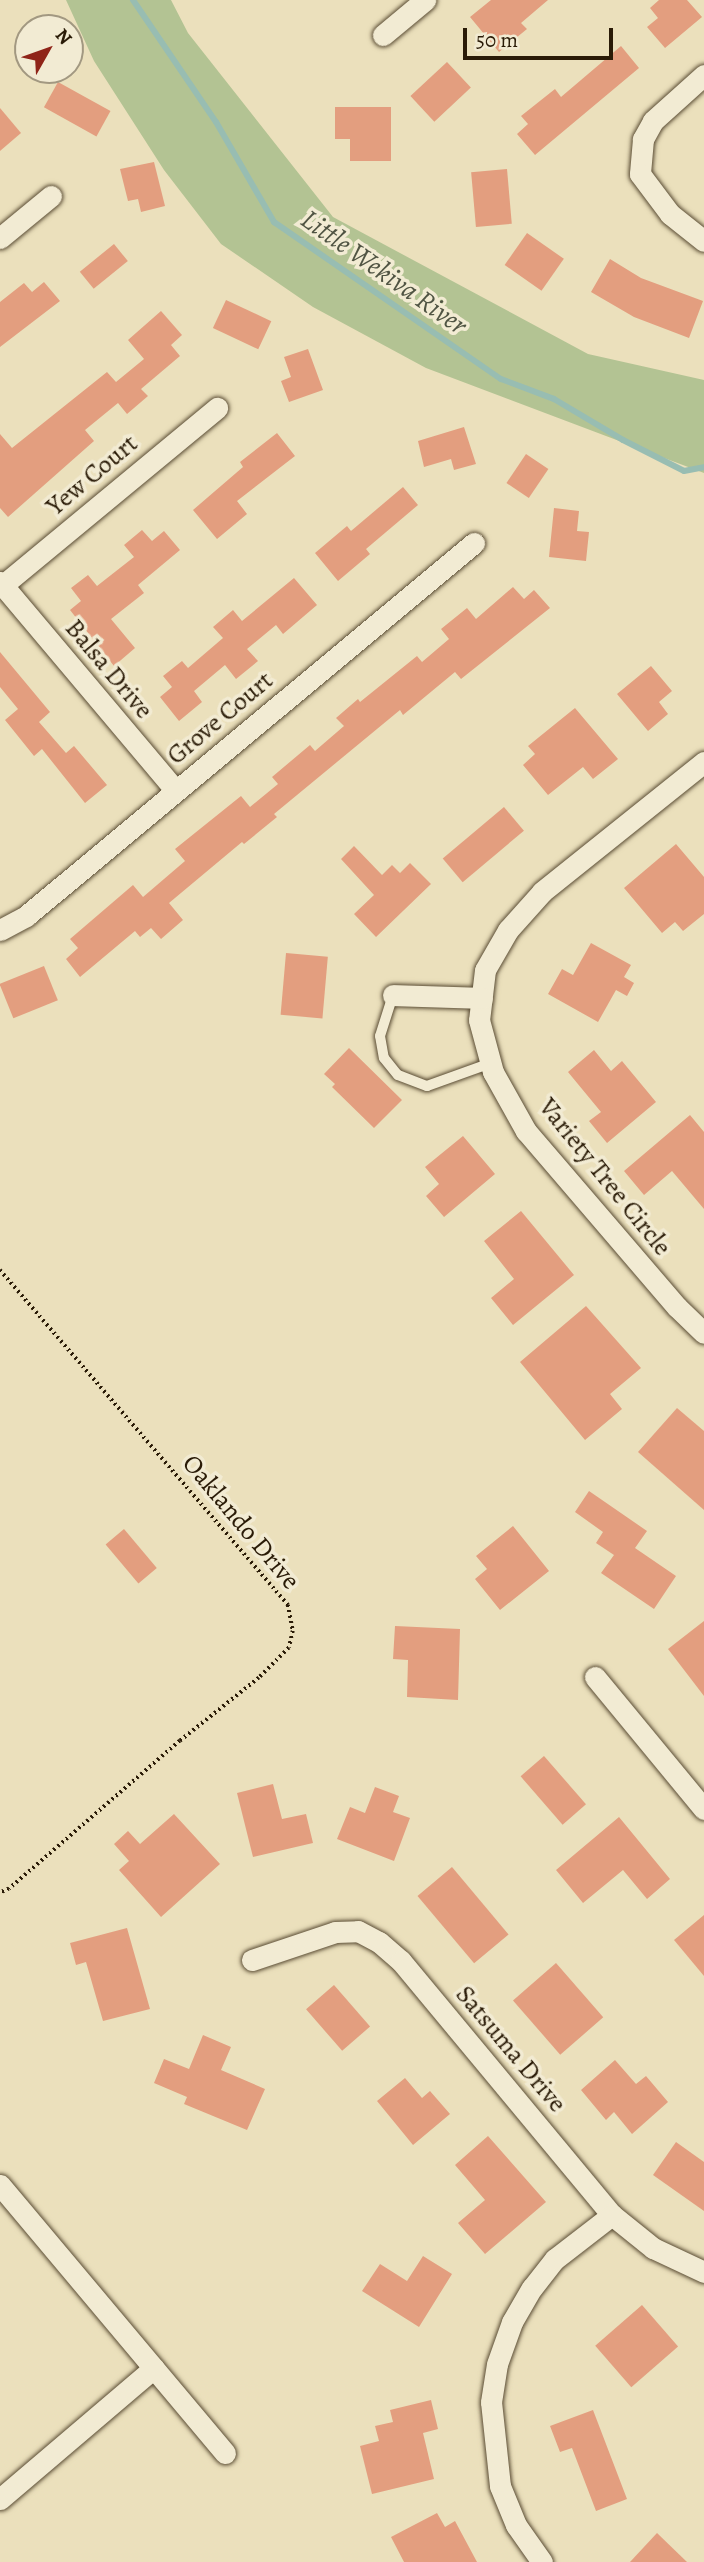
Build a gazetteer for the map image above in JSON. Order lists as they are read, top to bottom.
{
  "streets": {
    "street": [
      "Yew Court",
      "Balsa Drive",
      "Grove Court",
      "Variety Tree Circle",
      "Satsuma Drive"
    ],
    "path": ["Oaklando Drive"]
  },
  "crossings": [
    ["Yew Court", "Balsa Drive"],
    ["Balsa Drive", "Grove Court"]
  ],
  "water": ["Little Wekiva River"],
  "scale_bar": "50 m",
  "north": "top right"
}
